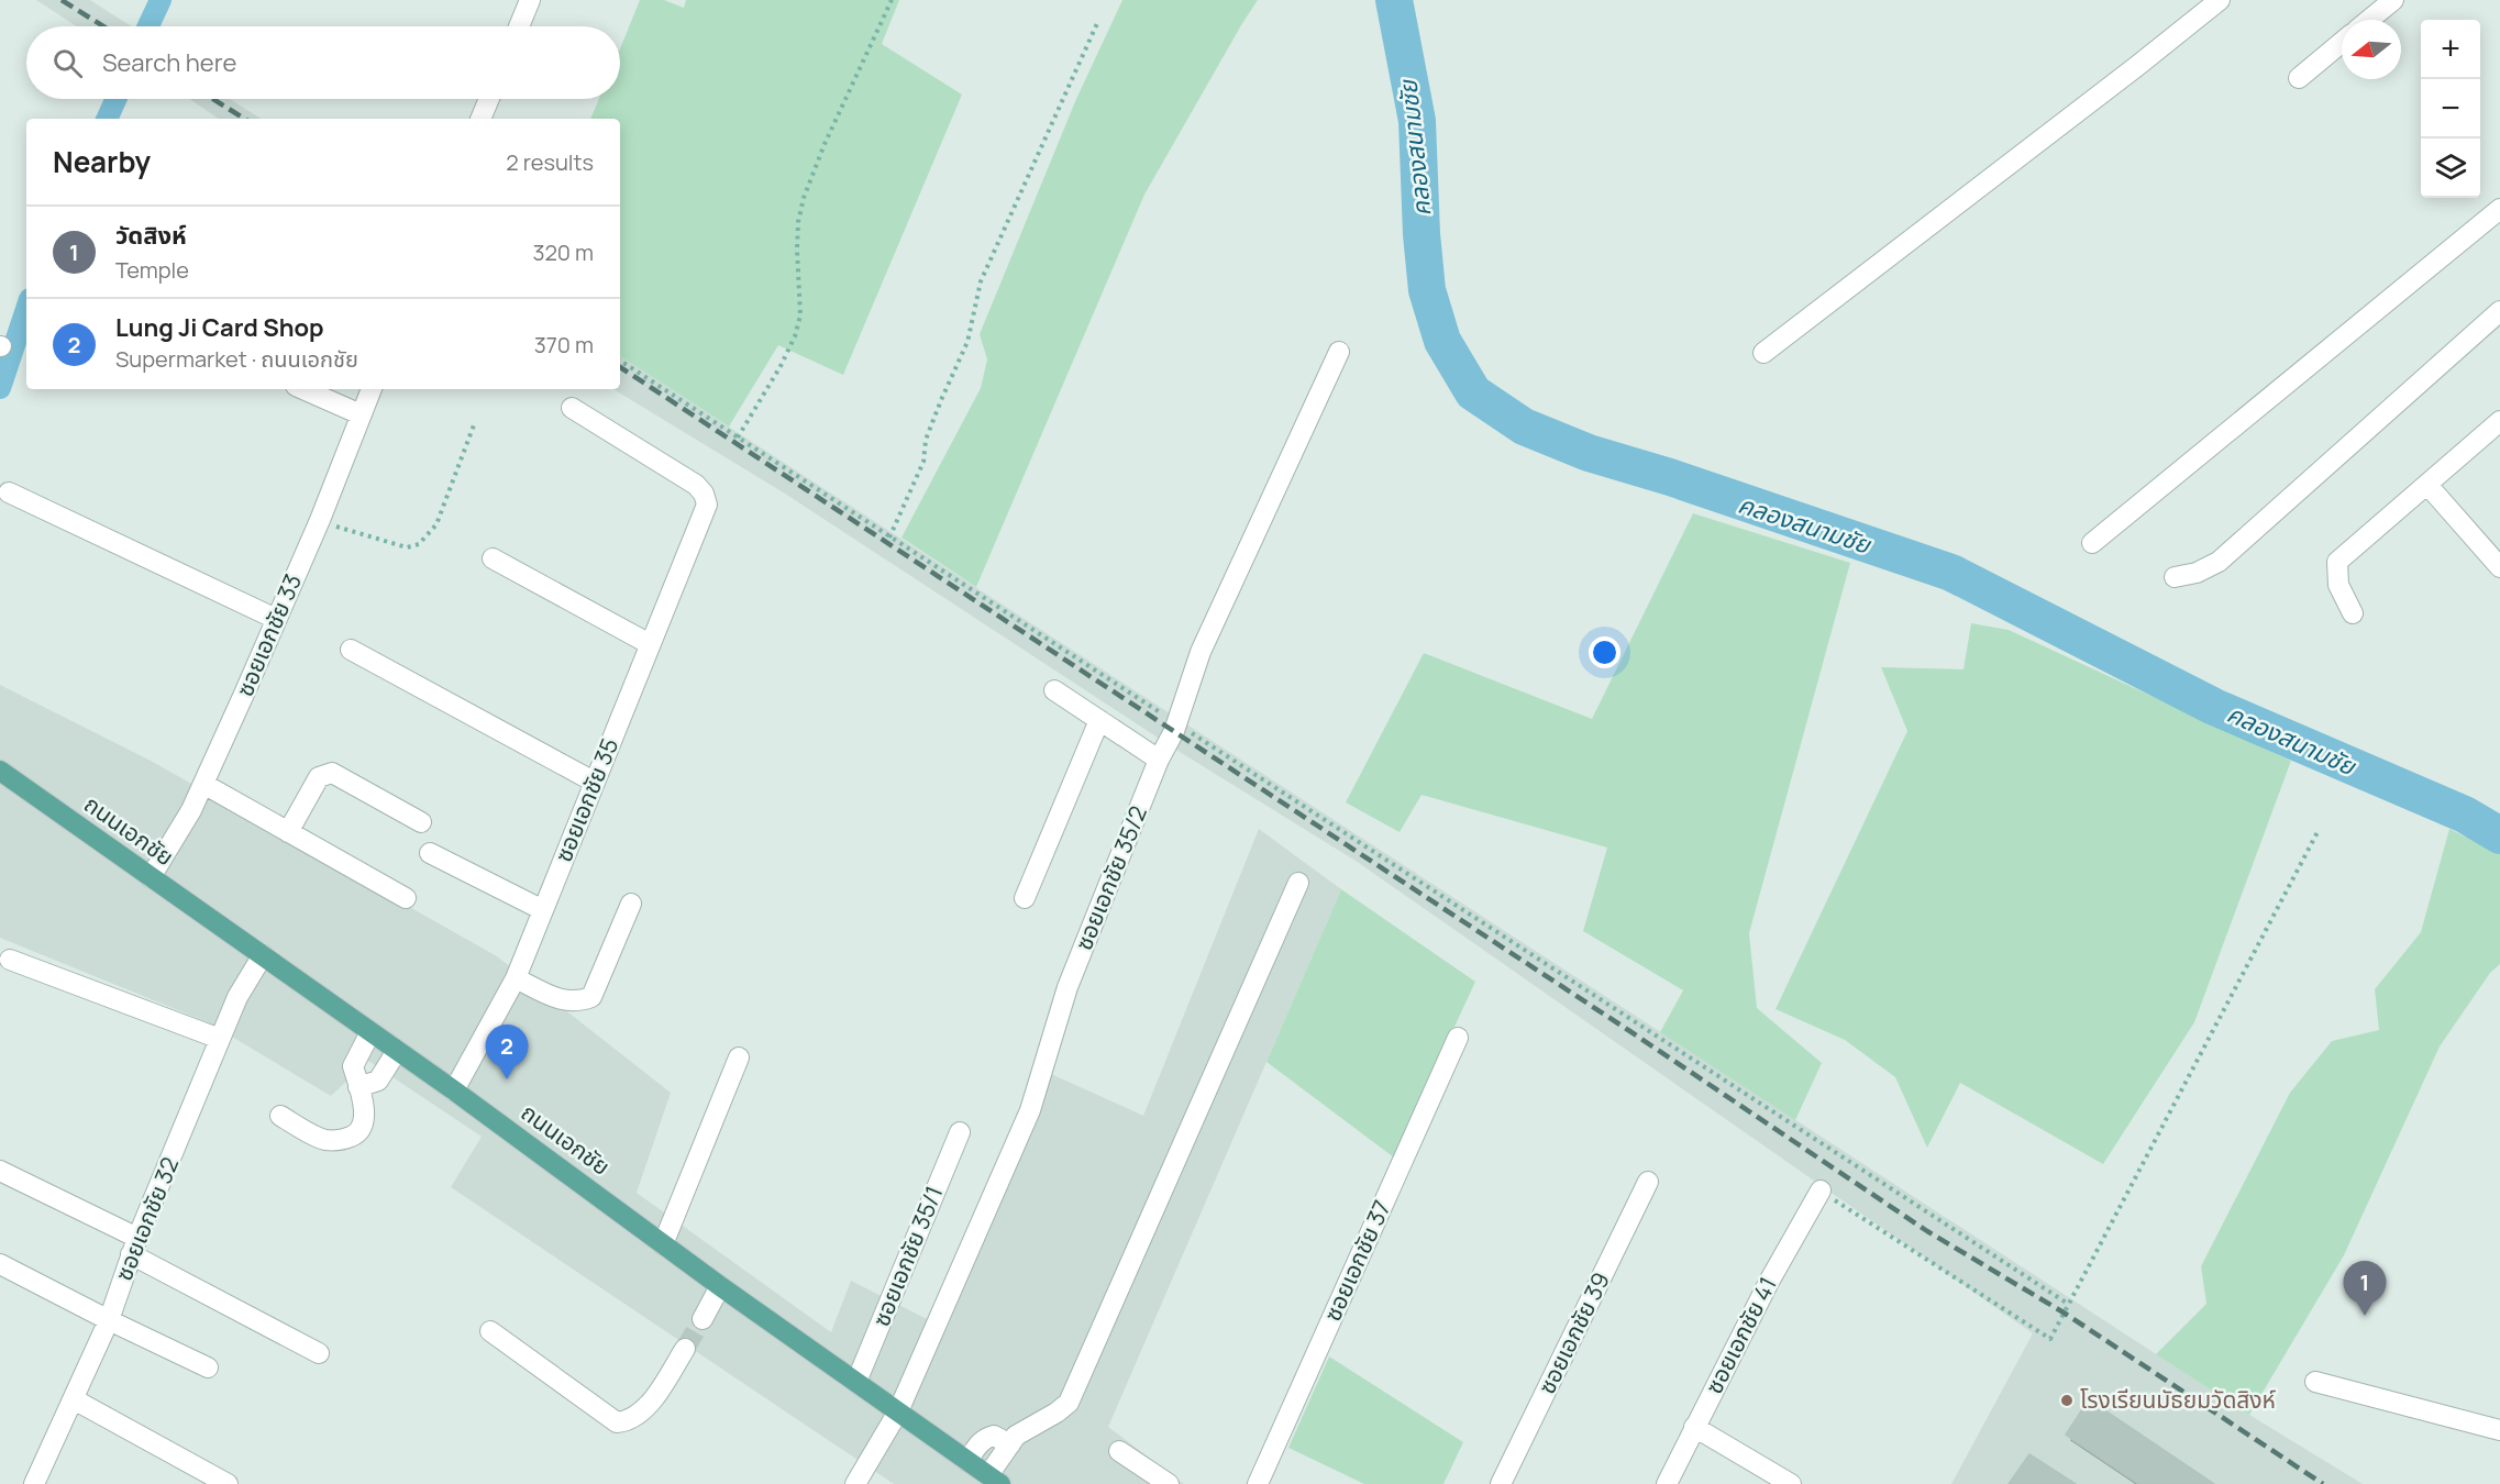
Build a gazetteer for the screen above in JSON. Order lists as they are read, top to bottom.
{
  "streets": {
    "main road": ["ถนนเอกชัย"],
    "street": [
      "ซอยเอกชัย 33",
      "ซอยเอกชัย 35",
      "ซอยเอกชัย 35/2",
      "ซอยเอกชัย 32",
      "ซอยเอกชัย 35/1",
      "ซอยเอกชัย 37",
      "ซอยเอกชัย 39",
      "ซอยเอกชัย 41"
    ]
  },
  "crossings": [
    ["ซอยเอกชัย 33", "ถนนเอกชัย"],
    ["ซอยเอกชัย 35", "ถนนเอกชัย"],
    ["ถนนเอกชัย", "ซอยเอกชัย 35/2"],
    ["ถนนเอกชัย", "ซอยเอกชัย 32"],
    ["ถนนเอกชัย", "ซอยเอกชัย 35/1"]
  ],
  "water": ["คลองสนามชัย"],
  "places": ["โรงเรียนมัธยมวัดสิงห์"],
  "north": "left",
  "page": {
    "map_buttons": ["+", "−"],
    "search": "Search here",
    "heading": ["Nearby", "2 results"],
    "list": [
      {
        "mark": "1",
        "name": "วัดสิงห์",
        "note": "Temple",
        "value": "320 m"
      },
      {
        "mark": "2",
        "name": "Lung Ji Card Shop",
        "note": "Supermarket · ถนนเอกชัย",
        "value": "370 m"
      }
    ],
    "pins": ["2", "1"]
  }
}
